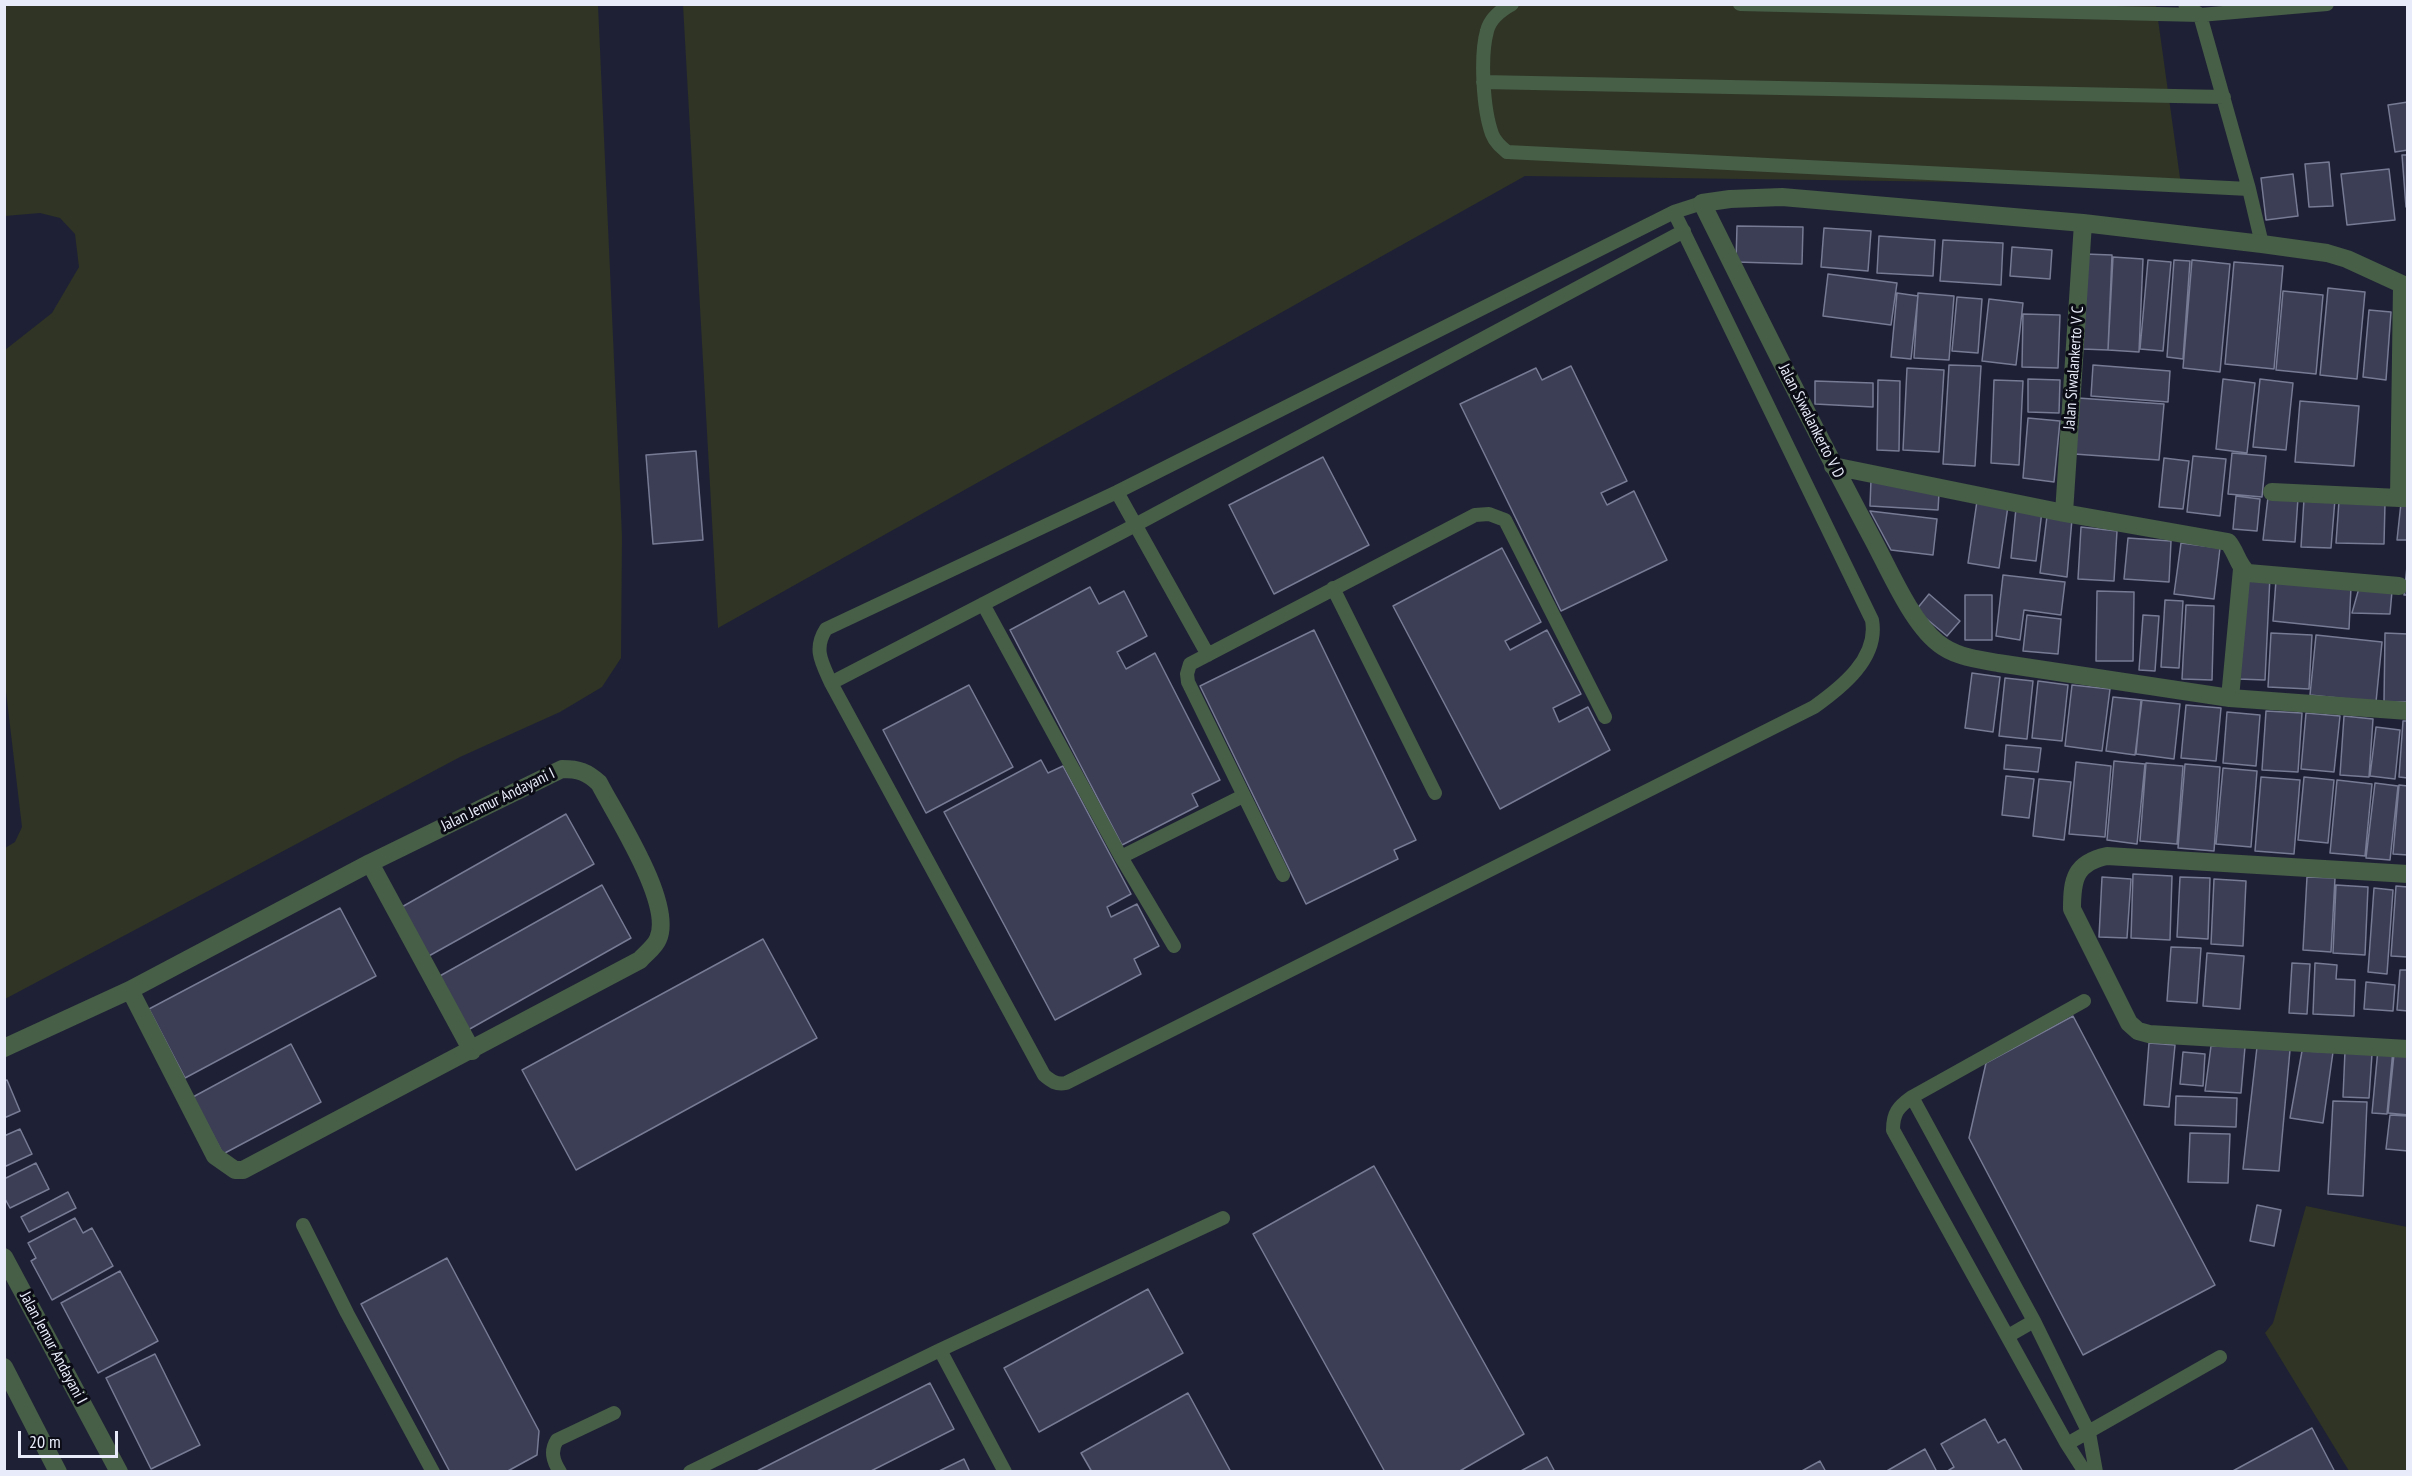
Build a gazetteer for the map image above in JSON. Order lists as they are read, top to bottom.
{
  "streets": {
    "street": ["Jalan Siwalankerto V C", "Jalan Siwalankerto V D", "Jalan Jemur Andayani I"]
  },
  "scale_bar": "20 m"
}
